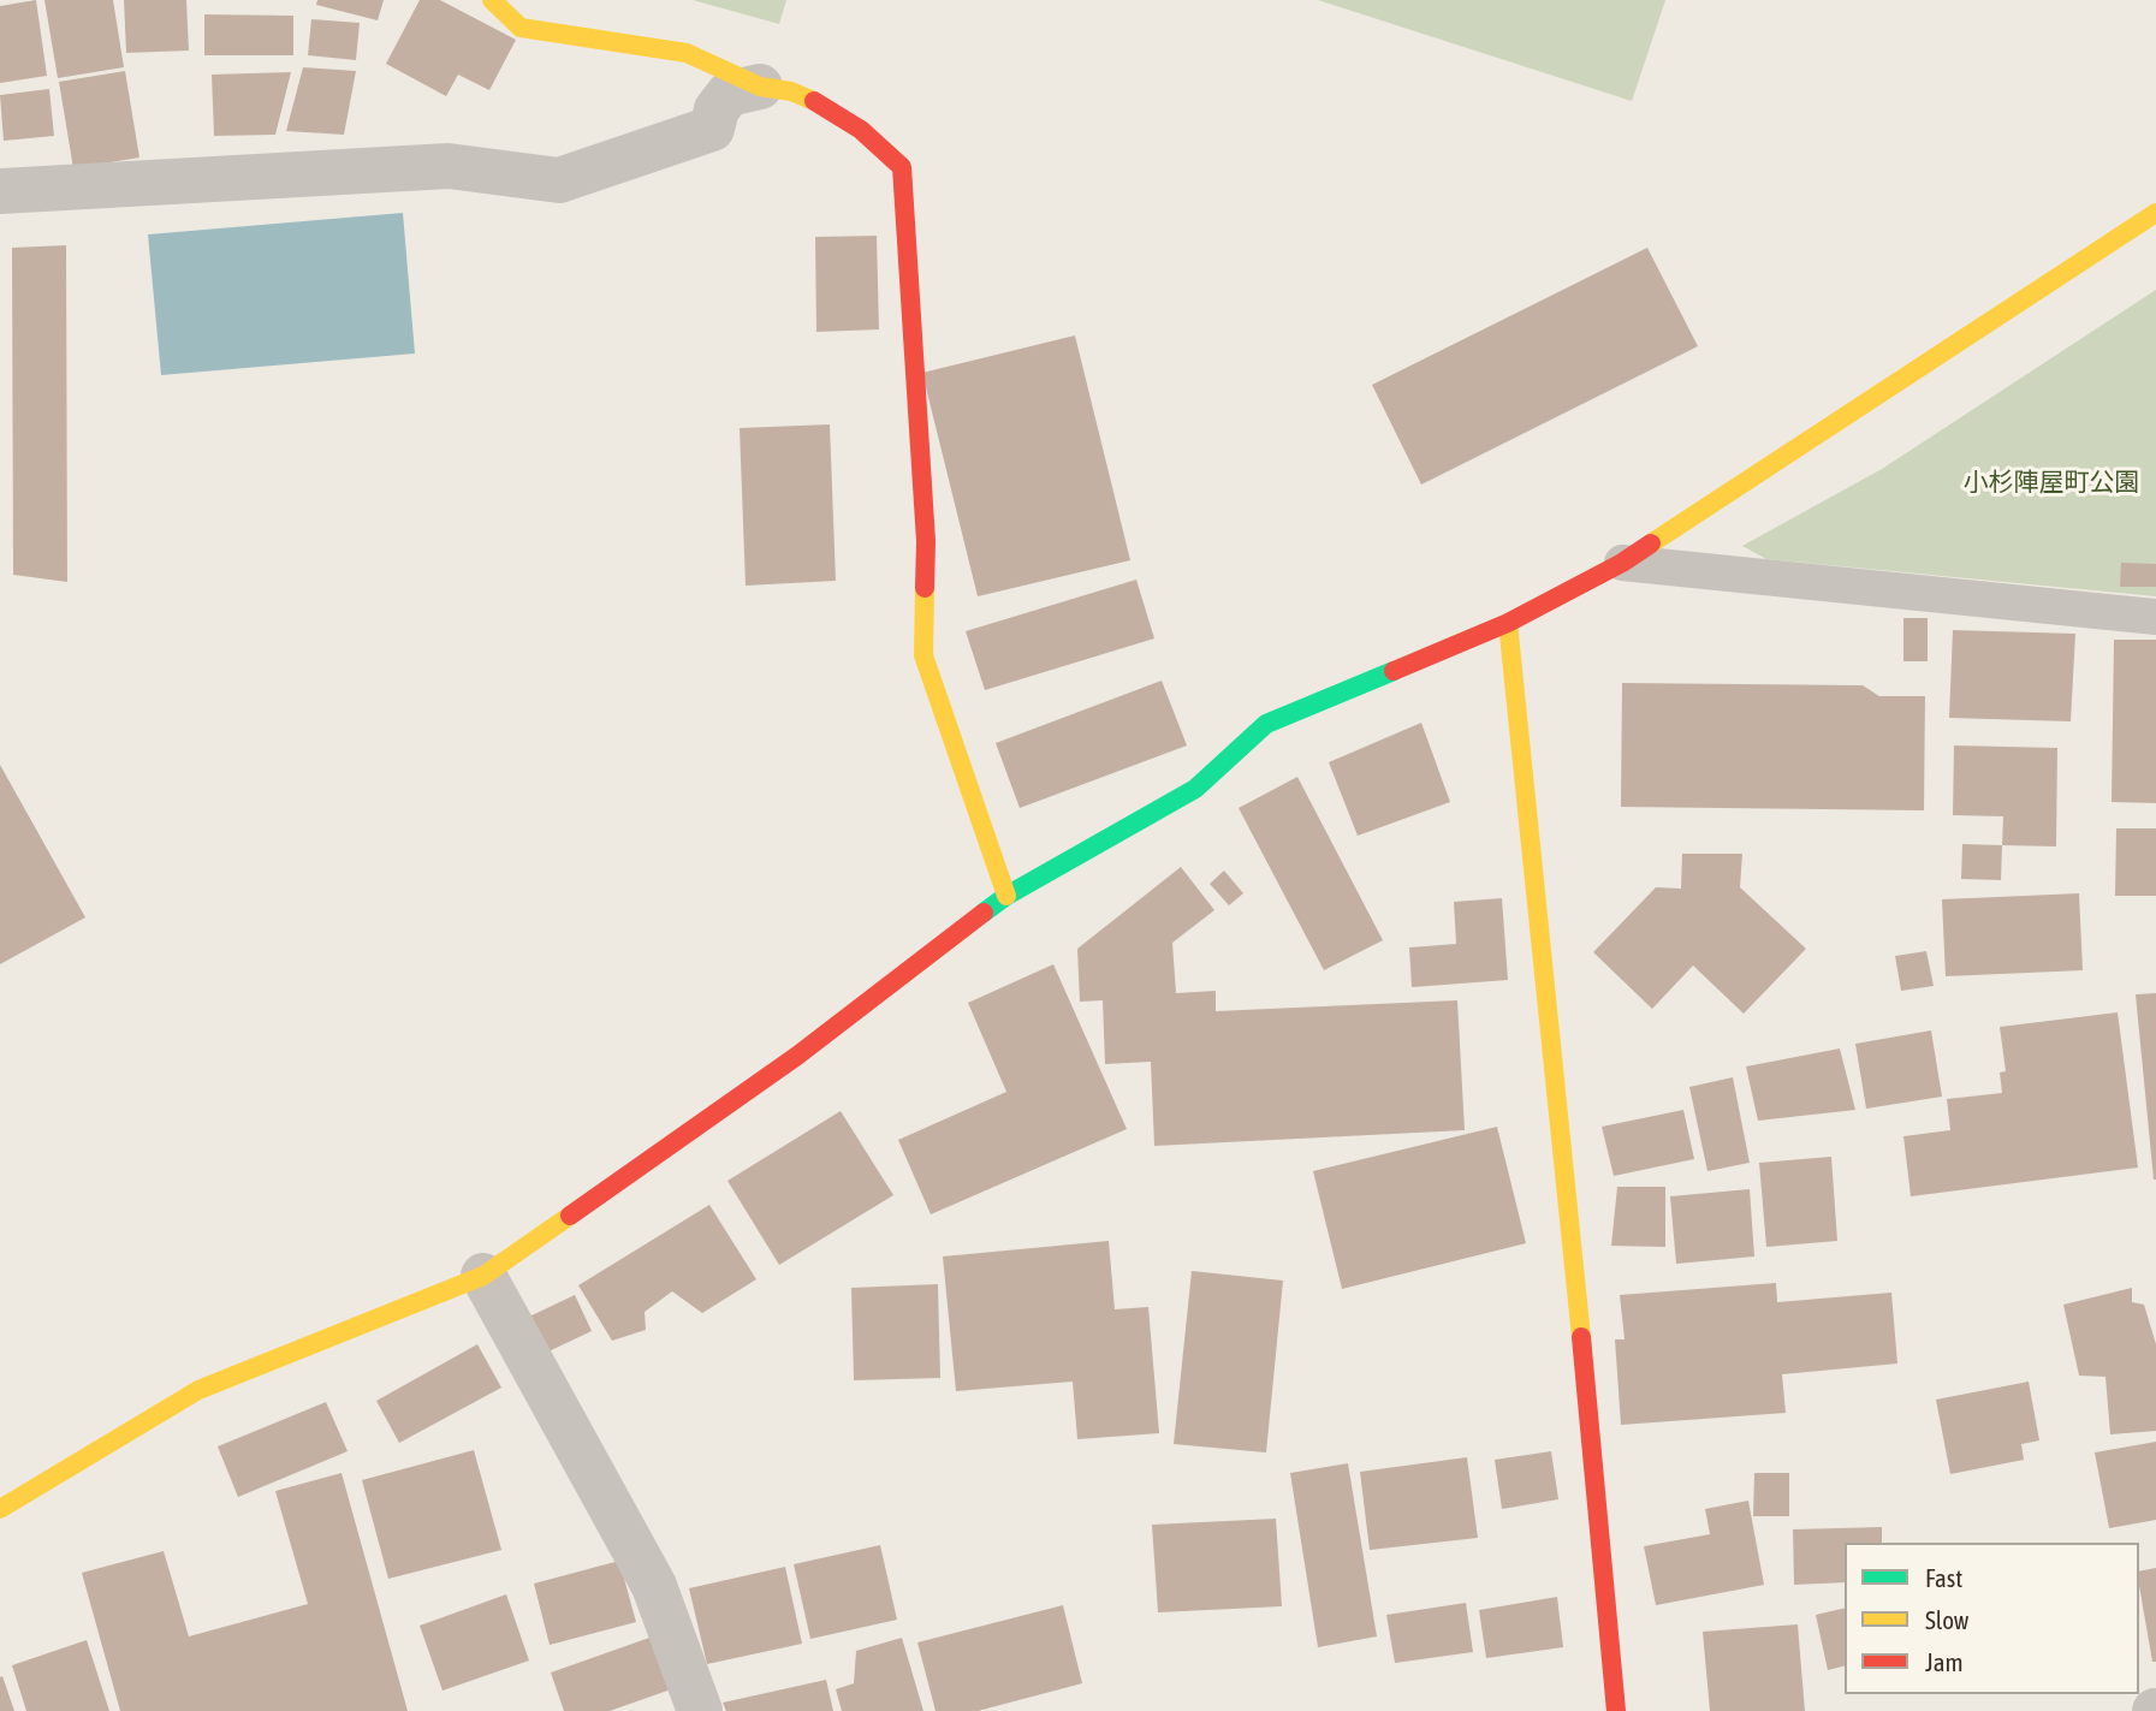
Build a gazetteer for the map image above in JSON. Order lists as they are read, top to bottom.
{
  "parks": ["小杉陣屋町公園"],
  "legend": ["Fast", "Slow", "Jam"]
}
